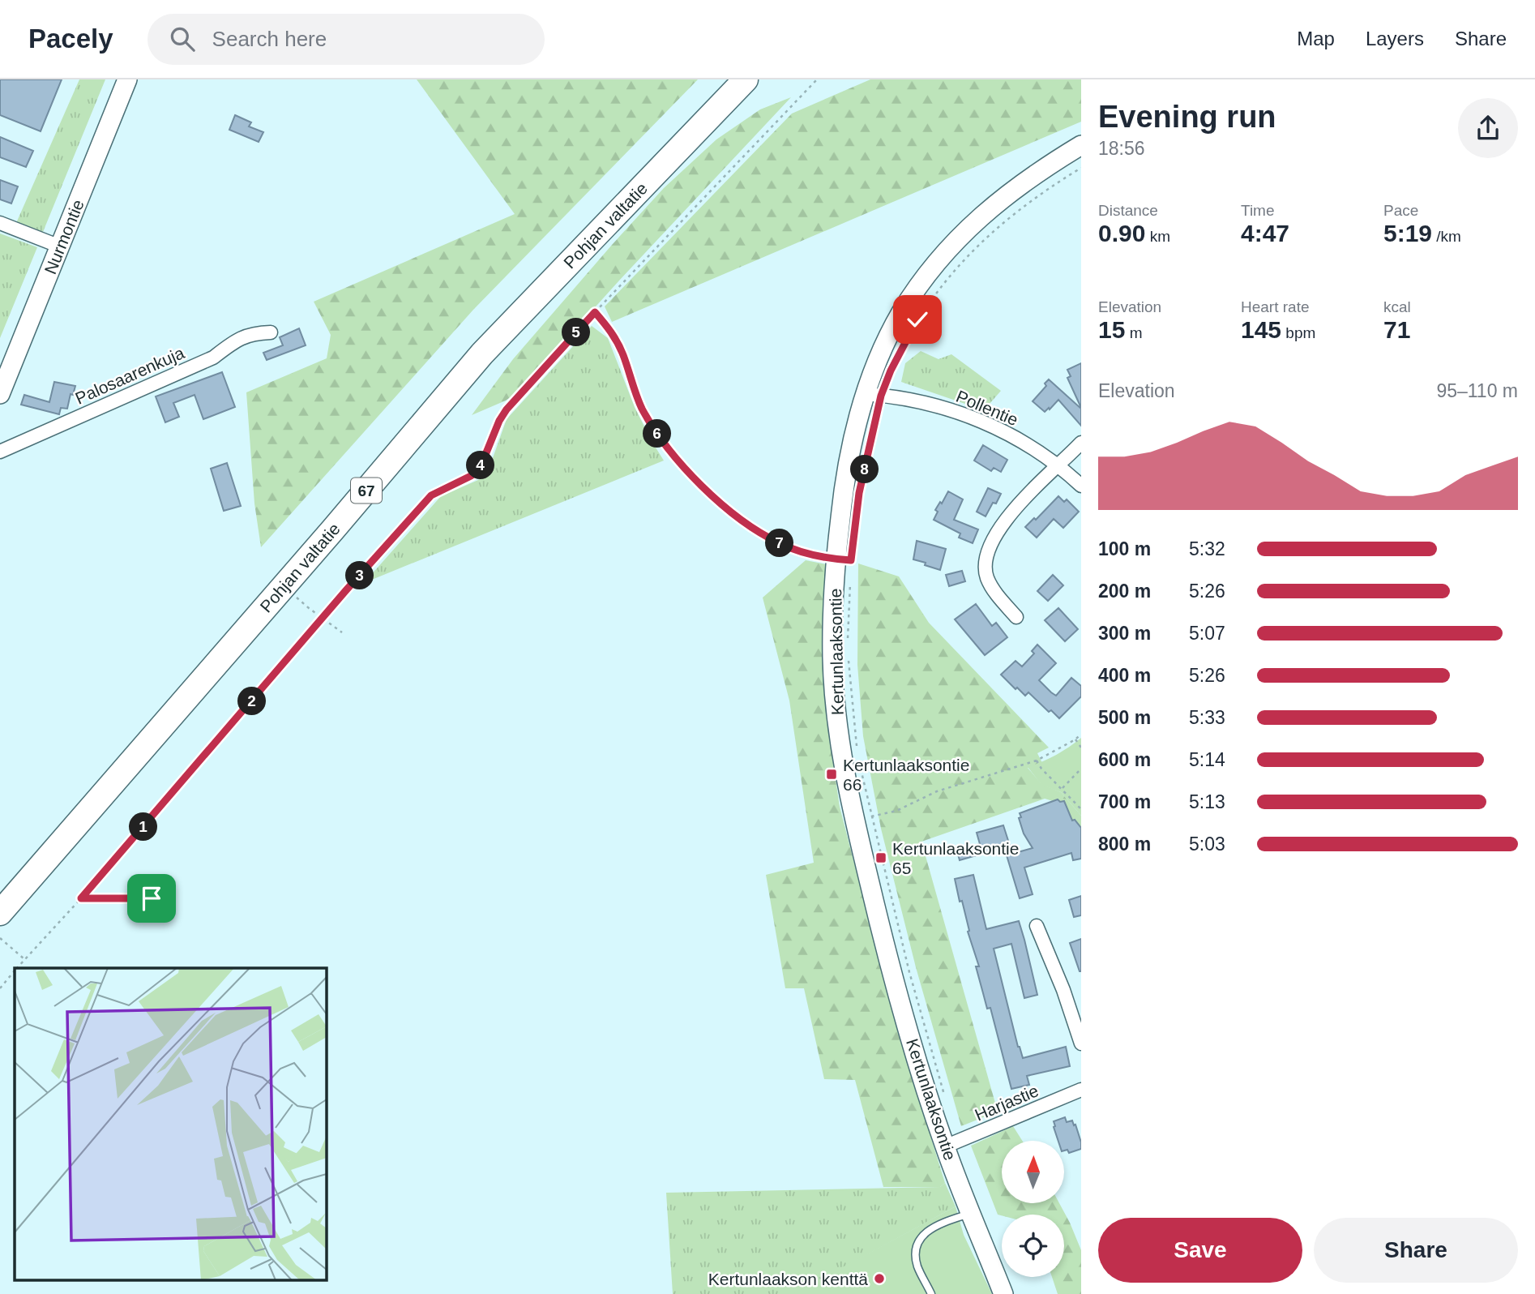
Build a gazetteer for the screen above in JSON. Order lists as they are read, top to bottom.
{
  "streets": {
    "highway": ["Pohjan valtatie", "67"],
    "street": [
      "Nurmontie",
      "Palosaarenkuja",
      "Pollentie",
      "Kertunlaaksontie",
      "Harjastie"
    ]
  },
  "crossings": [
    ["Pollentie", "Kertunlaaksontie"],
    ["Kertunlaaksontie", "Harjastie"]
  ],
  "places": {
    "transit": ["Kertunlaaksontie 66", "Kertunlaaksontie 65"],
    "other": ["Kertunlaakson kenttä"]
  },
  "north": "top",
  "page": {
    "header": "Pacely",
    "search": "Search here",
    "nav": ["Map", "Layers", "Share"],
    "heading": ["Evening run", "18:56"],
    "stats": [
      ["Distance", "0.90 km"],
      ["Time", "4:47"],
      ["Pace", "5:19 /km"],
      ["Elevation", "15 m"],
      ["Heart rate", "145 bpm"],
      ["kcal", "71"]
    ],
    "pins": [
      "5",
      "6",
      "4",
      "8",
      "7",
      "3",
      "2",
      "1"
    ],
    "chart": ["Elevation", "95–110 m"],
    "list": [
      {
        "name": "100 m",
        "note": "5:32"
      },
      {
        "name": "200 m",
        "note": "5:26"
      },
      {
        "name": "300 m",
        "note": "5:07"
      },
      {
        "name": "400 m",
        "note": "5:26"
      },
      {
        "name": "500 m",
        "note": "5:33"
      },
      {
        "name": "600 m",
        "note": "5:14"
      },
      {
        "name": "700 m",
        "note": "5:13"
      },
      {
        "name": "800 m",
        "note": "5:03"
      }
    ],
    "buttons": ["Save", "Share"]
  }
}
